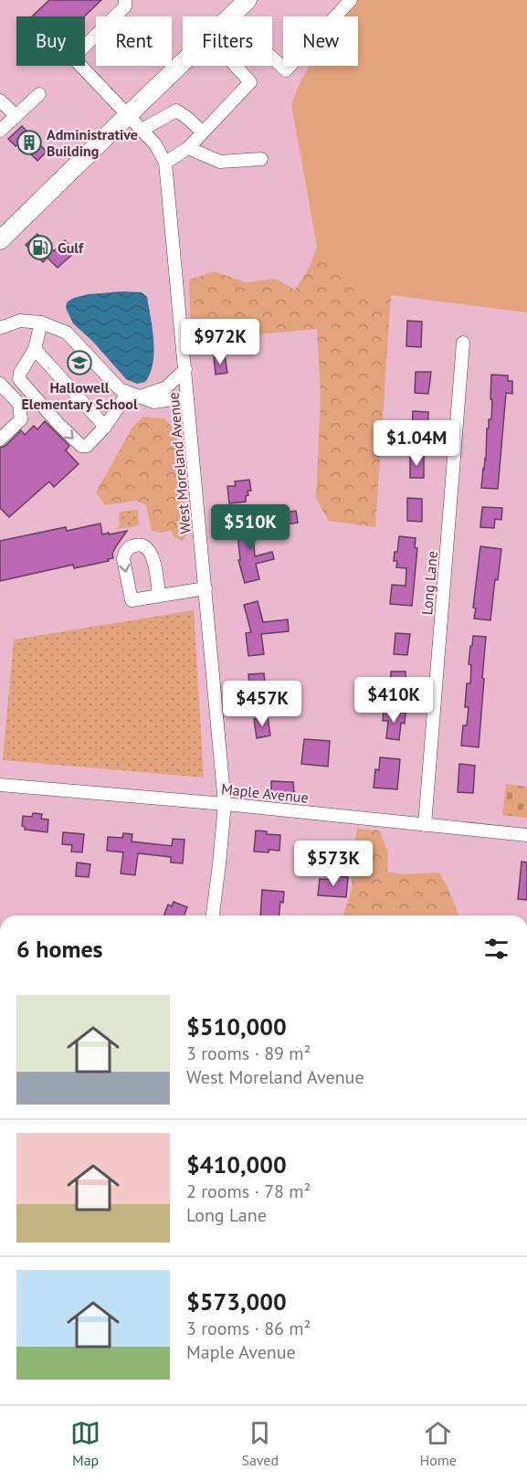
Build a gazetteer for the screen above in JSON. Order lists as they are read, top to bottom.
{
  "streets": {
    "street": ["West Moreland Avenue", "Long Lane", "Maple Avenue"]
  },
  "crossings": [
    ["West Moreland Avenue", "Maple Avenue"],
    ["Long Lane", "Maple Avenue"]
  ],
  "places": {
    "building": ["Administrative Building"],
    "fuel station": ["Gulf"],
    "school or university": ["Hallowell Elementary School"]
  },
  "page": {
    "chip": [
      "Buy",
      "Rent",
      "Filters",
      "New"
    ],
    "price": [
      "$972K",
      "$1.04M",
      "$510K",
      "$410K",
      "$457K",
      "$573K"
    ],
    "heading": "6 homes",
    "list": [
      {
        "name": "$510,000",
        "note": "3 rooms · 89 m² · West Moreland Avenue"
      },
      {
        "name": "$410,000",
        "note": "2 rooms · 78 m² · Long Lane"
      },
      {
        "name": "$573,000",
        "note": "3 rooms · 86 m² · Maple Avenue"
      }
    ],
    "tabs": ["Map", "Saved", "Home"]
  }
}
